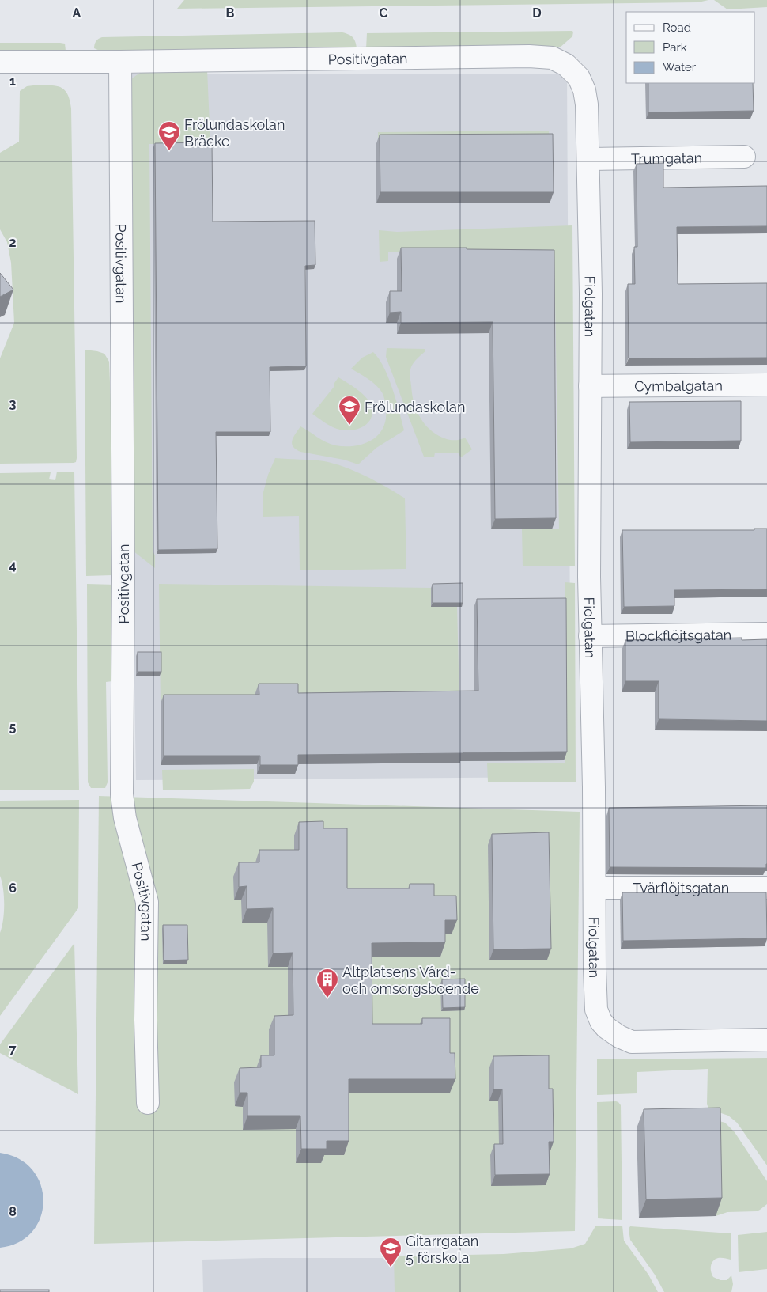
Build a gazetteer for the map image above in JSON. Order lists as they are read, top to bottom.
{
  "streets": {
    "street": [
      "Positivgatan",
      "Trumgatan",
      "Fiolgatan",
      "Cymbalgatan",
      "Blockflöjtsgatan",
      "Tvärflöjtsgatan"
    ]
  },
  "crossings": [
    ["Positivgatan", "Fiolgatan"],
    ["Trumgatan", "Fiolgatan"],
    ["Fiolgatan", "Cymbalgatan"],
    ["Fiolgatan", "Blockflöjtsgatan"],
    ["Fiolgatan", "Tvärflöjtsgatan"]
  ],
  "places": {
    "school or university": ["Frölundaskolan Bräcke", "Frölundaskolan", "Gitarrgatan 5 förskola"],
    "building": ["Altplatsens Vård- och omsorgsboende"]
  },
  "legend": ["Road", "Park", "Water"],
  "grid": {
    "columns": [
      "A",
      "B",
      "C",
      "D"
    ],
    "rows": [
      "1",
      "2",
      "3",
      "4",
      "5",
      "6",
      "7",
      "8"
    ]
  }
}
